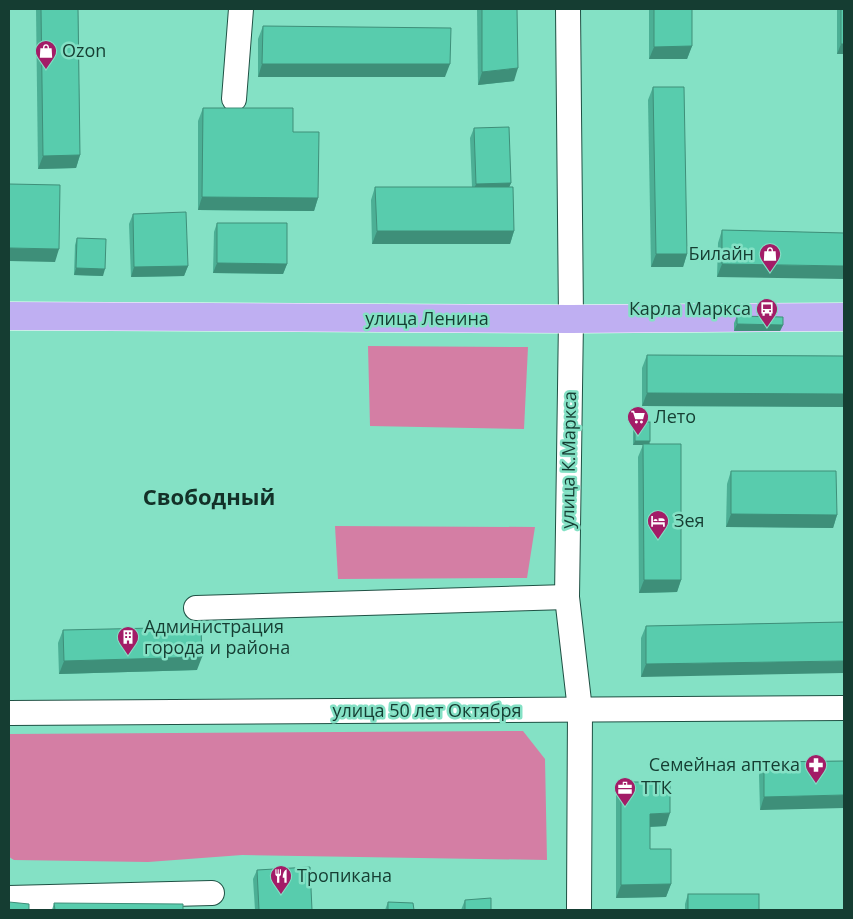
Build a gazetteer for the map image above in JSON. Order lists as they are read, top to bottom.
{
  "streets": {
    "main road": ["улица Ленина"],
    "street": ["улица К.Маркса", "улица 50 лет Октября"]
  },
  "crossings": [
    ["улица Ленина", "улица К.Маркса"],
    ["улица К.Маркса", "улица 50 лет Октября"]
  ],
  "districts": ["Свободный"],
  "places": {
    "shop": ["Ozon", "Билайн"],
    "bus stop": ["Карла Маркса"],
    "supermarket": ["Лето"],
    "hotel": ["Зея"],
    "building": ["Администрация города и района"],
    "pharmacy": ["Семейная аптека"],
    "office": ["ТТК"],
    "restaurant": ["Тропикана"]
  }
}
